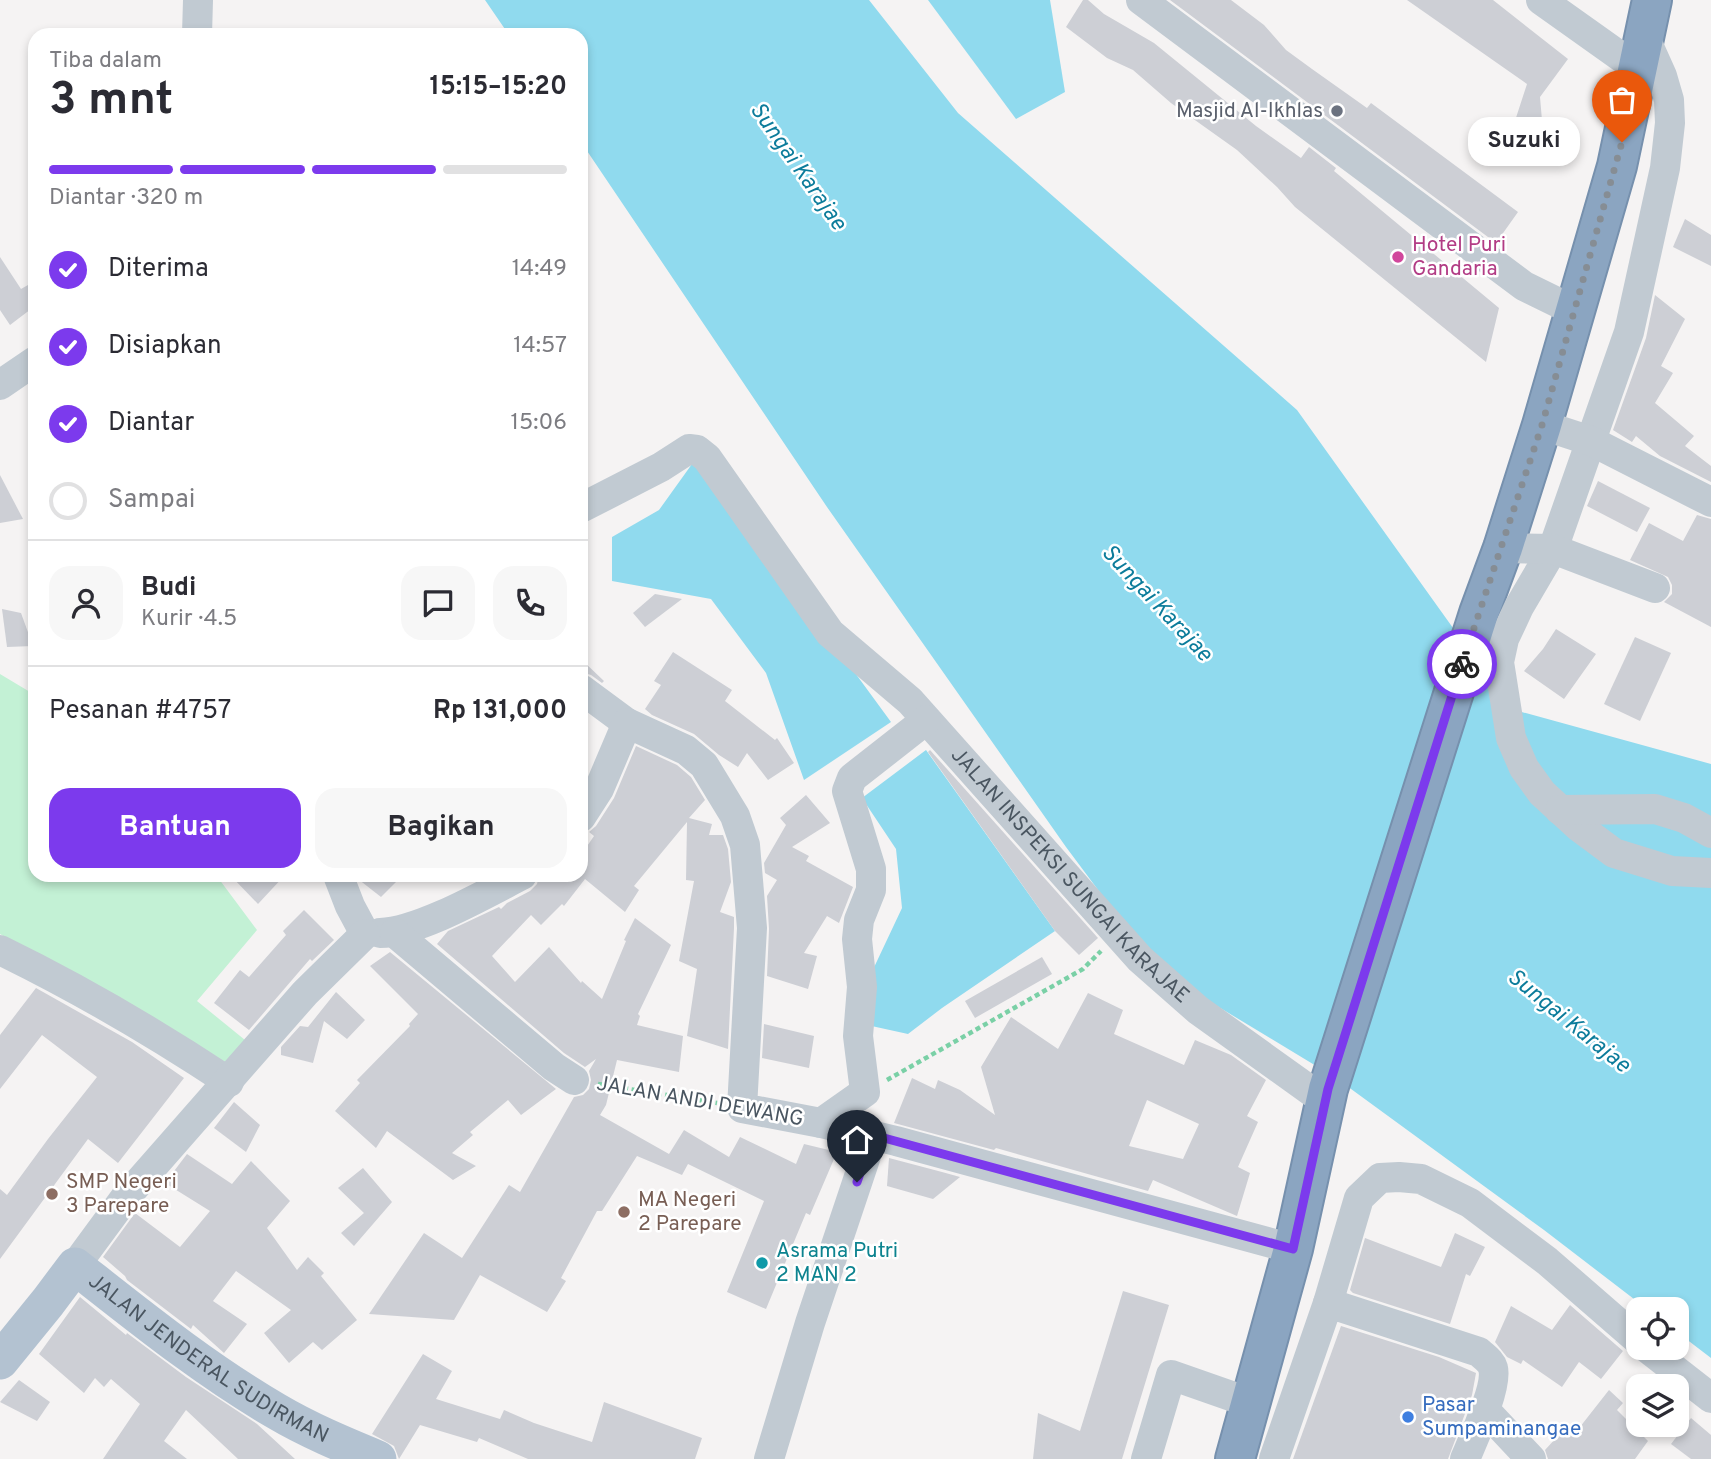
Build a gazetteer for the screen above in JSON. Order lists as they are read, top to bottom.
{
  "streets": {
    "main road": ["JALAN JENDERAL SUDIRMAN"],
    "street": ["JALAN INSPEKSI SUNGAI KARAJAE", "JALAN ANDI DEWANG"]
  },
  "water": ["Sungai Karajae"],
  "places": [
    "Masjid Al-Ikhlas",
    "Suzuki",
    "Hotel Puri Gandaria",
    "SMP Negeri 3 Parepare",
    "MA Negeri 2 Parepare",
    "Asrama Putri 2 MAN 2",
    "Pasar Sumpaminangae"
  ],
  "page": {
    "heading": ["3 mnt", "Tiba dalam", "15:15–15:20"],
    "panel": [
      "Budi",
      "Kurir · 4.5",
      "Pesanan #4757",
      "Rp 131,000"
    ],
    "bubble": "Suzuki",
    "bar": "Diantar · 320 m",
    "list": [
      ["Diterima", "14:49"],
      ["Disiapkan", "14:57"],
      ["Diantar", "15:06"],
      "Sampai"
    ],
    "buttons": ["Bantuan", "Bagikan"]
  }
}
